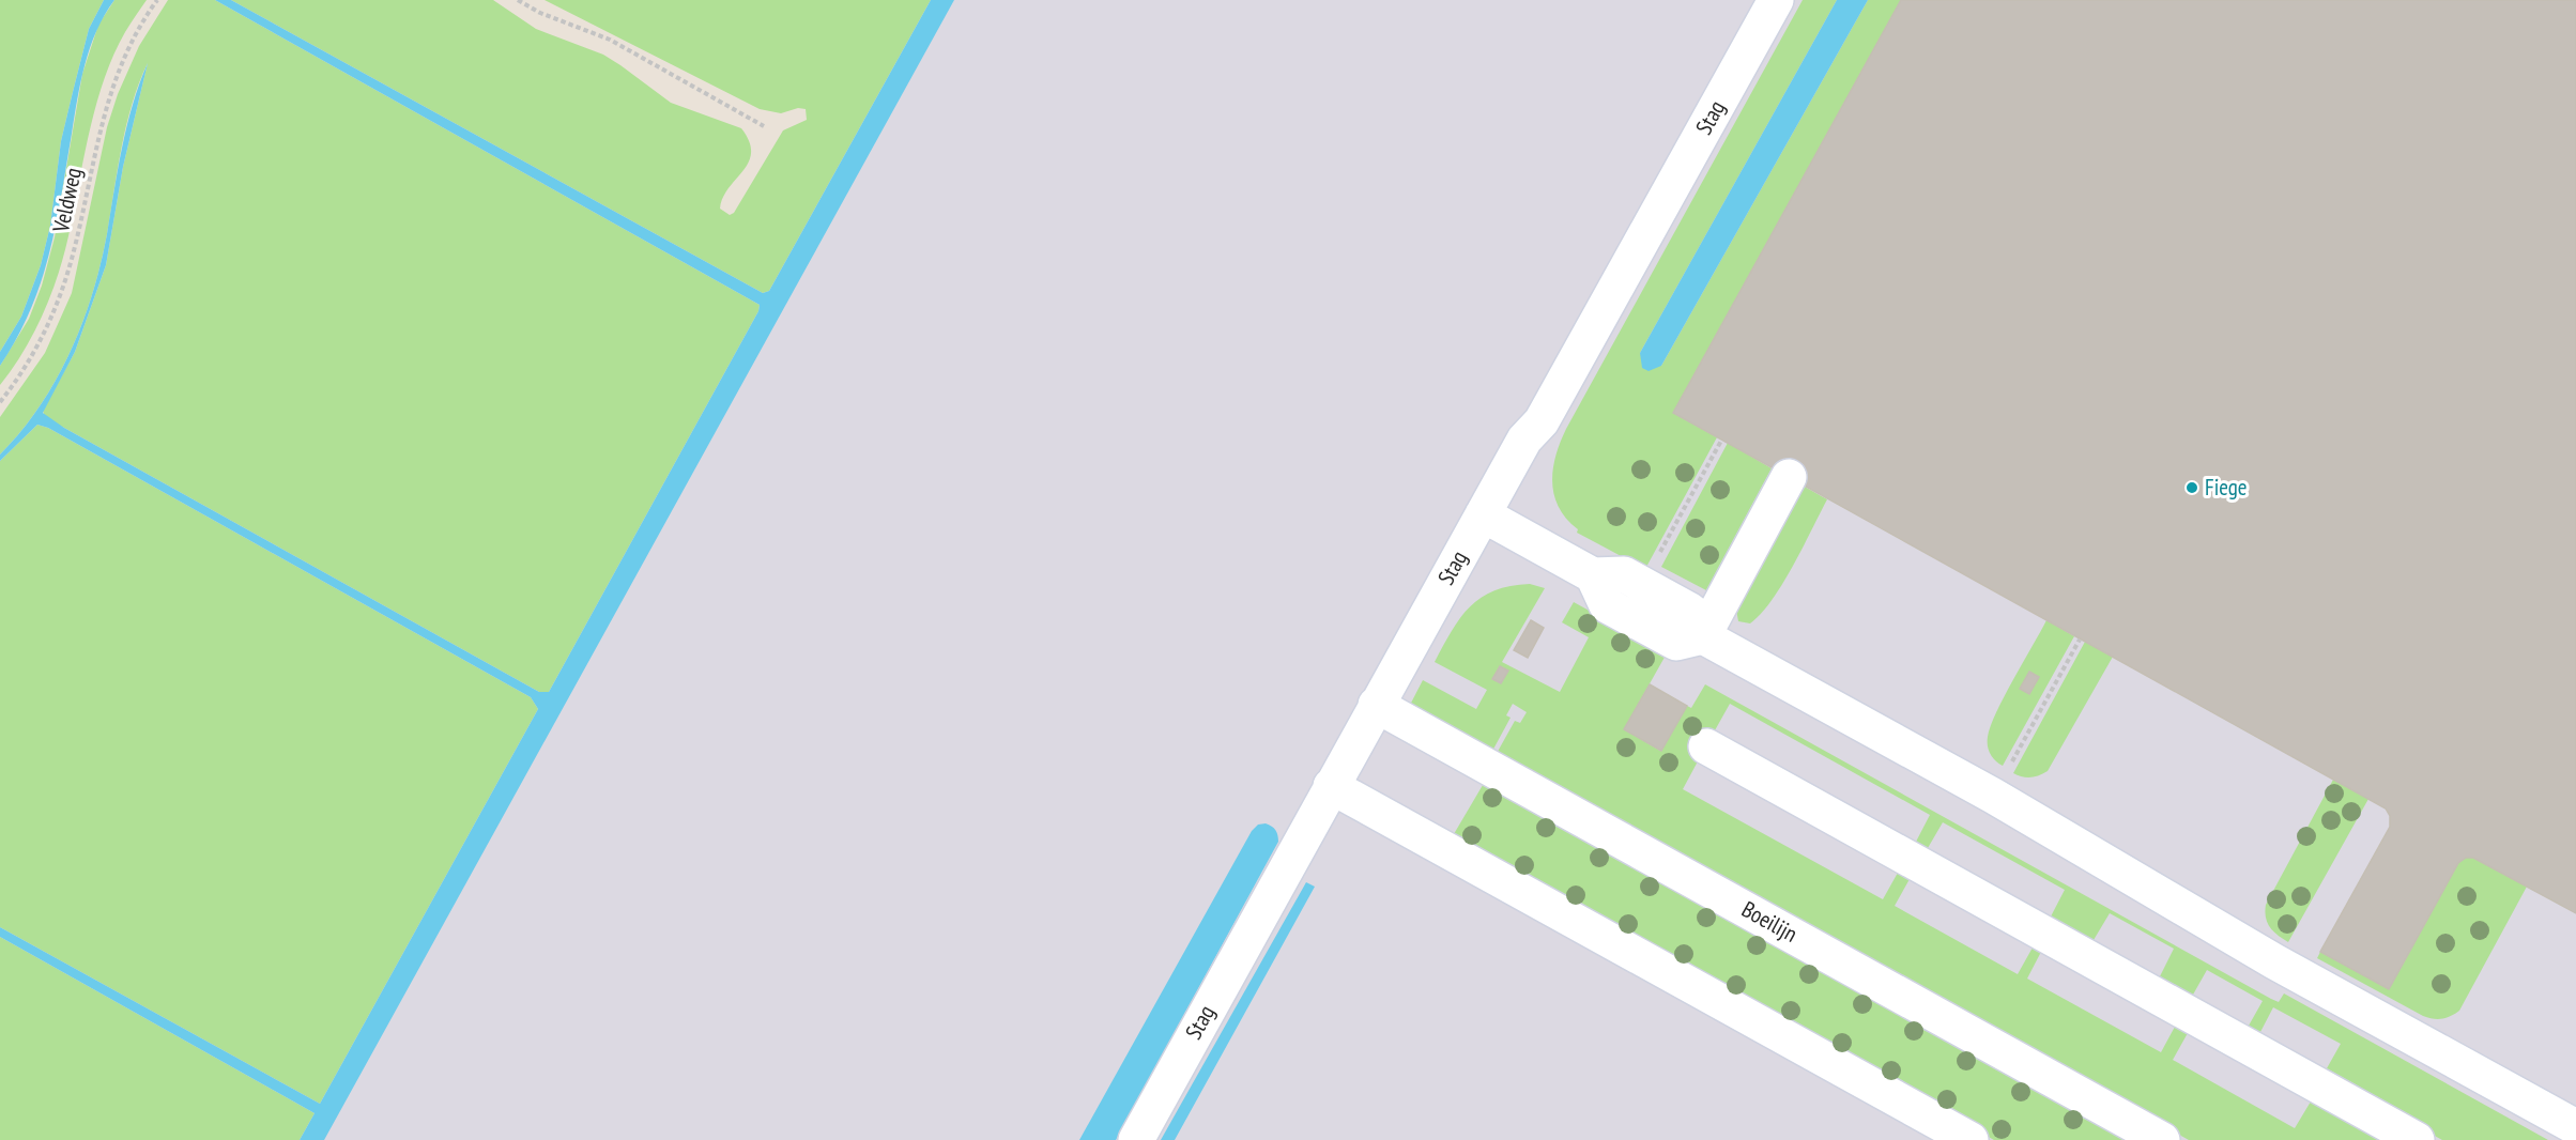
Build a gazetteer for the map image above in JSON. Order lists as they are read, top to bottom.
{
  "streets": {
    "street": ["Stag", "Boeilijn"],
    "path": ["Veldweg"]
  },
  "crossings": [
    ["Stag", "Boeilijn"]
  ],
  "places": ["Fiege"]
}
